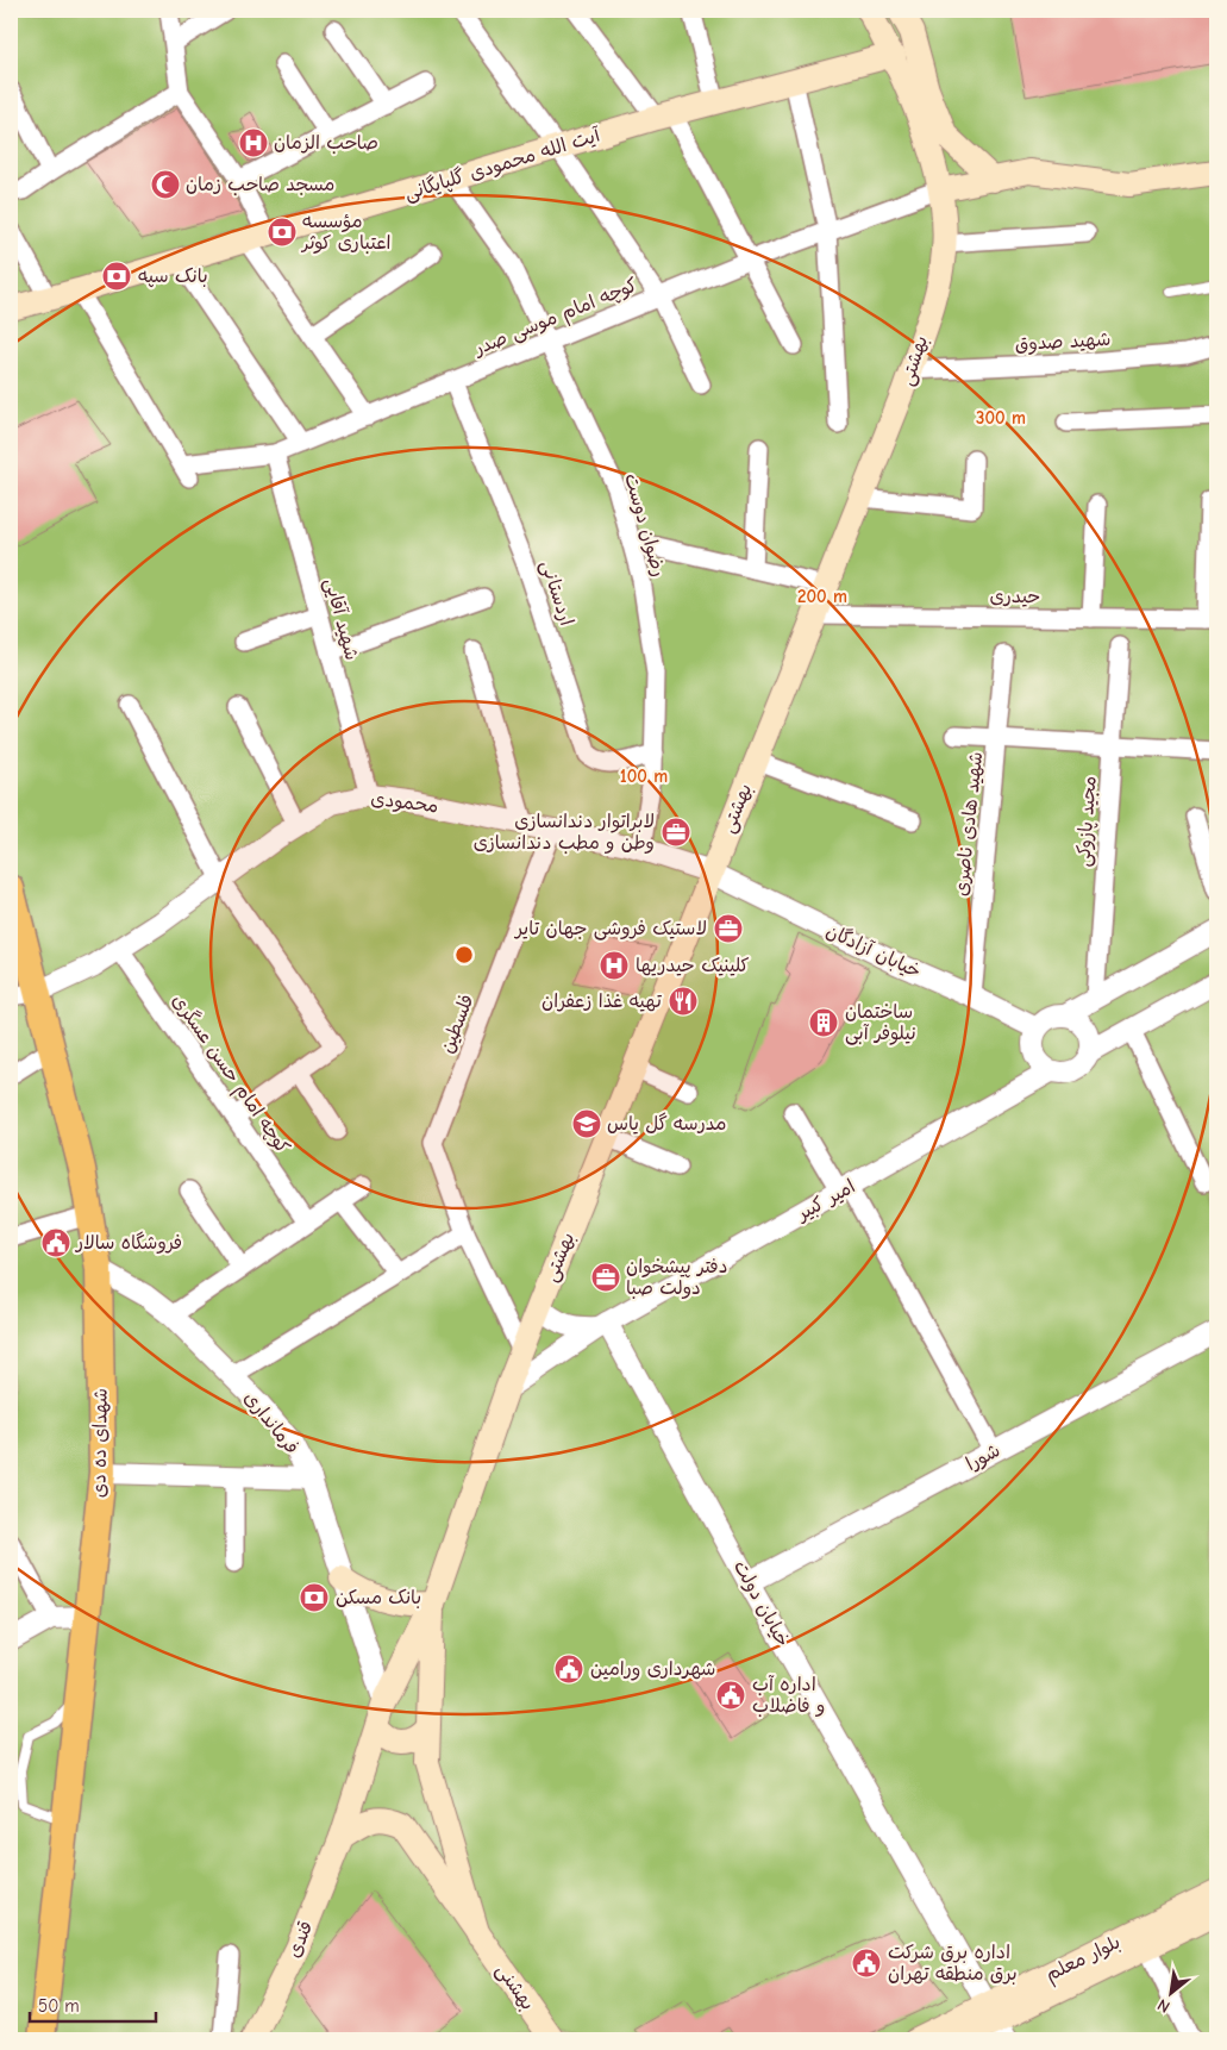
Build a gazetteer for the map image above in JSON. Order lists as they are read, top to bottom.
{
  "streets": {
    "main road": [
      "آیت الله محمودی گلپایگانی",
      "بهشتی",
      "شهدای ده دی",
      "قندی",
      "بلوار معلم",
      "بهشنی"
    ],
    "street": [
      "کوچه امام موسی صدر",
      "شهید صدوق",
      "رضوان دوست",
      "اردستانی",
      "حیدری",
      "شهید آقایی",
      "محمودی",
      "مجید پازوکی",
      "شهید هادی ناصری",
      "خیابان آزادگان",
      "فلسطین",
      "کوچه امام حسن عسگری",
      "امیر کبیر",
      "فرمانداری",
      "شورا",
      "خیابان دولت"
    ]
  },
  "crossings": [
    ["آیت الله محمودی گلپایگانی", "کوچه امام موسی صدر"],
    ["آیت الله محمودی گلپایگانی", "بهشتی"],
    ["آیت الله محمودی گلپایگانی", "رضوان دوست"],
    ["کوچه امام موسی صدر", "بهشتی"],
    ["کوچه امام موسی صدر", "رضوان دوست"],
    ["کوچه امام موسی صدر", "اردستانی"],
    ["کوچه امام موسی صدر", "شهید آقایی"],
    ["شهید صدوق", "بهشتی"],
    ["بهشتی", "حیدری"],
    ["بهشتی", "محمودی"],
    ["بهشتی", "خیابان آزادگان"],
    ["بهشتی", "فلسطین"],
    ["بهشتی", "امیر کبیر"],
    ["بهشتی", "قندی"],
    ["رضوان دوست", "اردستانی"],
    ["رضوان دوست", "محمودی"],
    ["شهید آقایی", "محمودی"],
    ["محمودی", "خیابان آزادگان"],
    ["محمودی", "فلسطین"],
    ["محمودی", "کوچه امام حسن عسگری"],
    ["محمودی", "شهدای ده دی"],
    ["شهید هادی ناصری", "خیابان آزادگان"],
    ["خیابان آزادگان", "امیر کبیر"],
    ["امیر کبیر", "خیابان دولت"],
    ["فرمانداری", "شهدای ده دی"],
    ["فرمانداری", "قندی"],
    ["شورا", "خیابان دولت"],
    ["خیابان دولت", "بلوار معلم"],
    ["قندی", "بهشنی"]
  ],
  "places": {
    "hospital": ["صاحب الزمان", "کلینیک حیدریها"],
    "mosque": ["مسجد صاحب زمان"],
    "bank": ["مؤسسه اعتباری کوثر", "بانک سپه", "بانک مسکن"],
    "office": ["لابراتوار دندانسازی وطن و مطب دندانسازی", "لاستیک فروشی جهان تایر", "دفتر پیشخوان دولت صبا"],
    "restaurant": ["تهیه غذا زعفران"],
    "building": ["ساختمان نیلوفر آبی"],
    "school or university": ["مدرسه گل یاس"],
    "public building": [
      "فروشگاه سالار",
      "شهرداری ورامین",
      "اداره آب و فاضلاب",
      "اداره برق شرکت برق منطقه تهران"
    ]
  },
  "scale_bar": "50 m",
  "north": "bottom left",
  "rings": ["300 m", "200 m", "100 m"]
}
